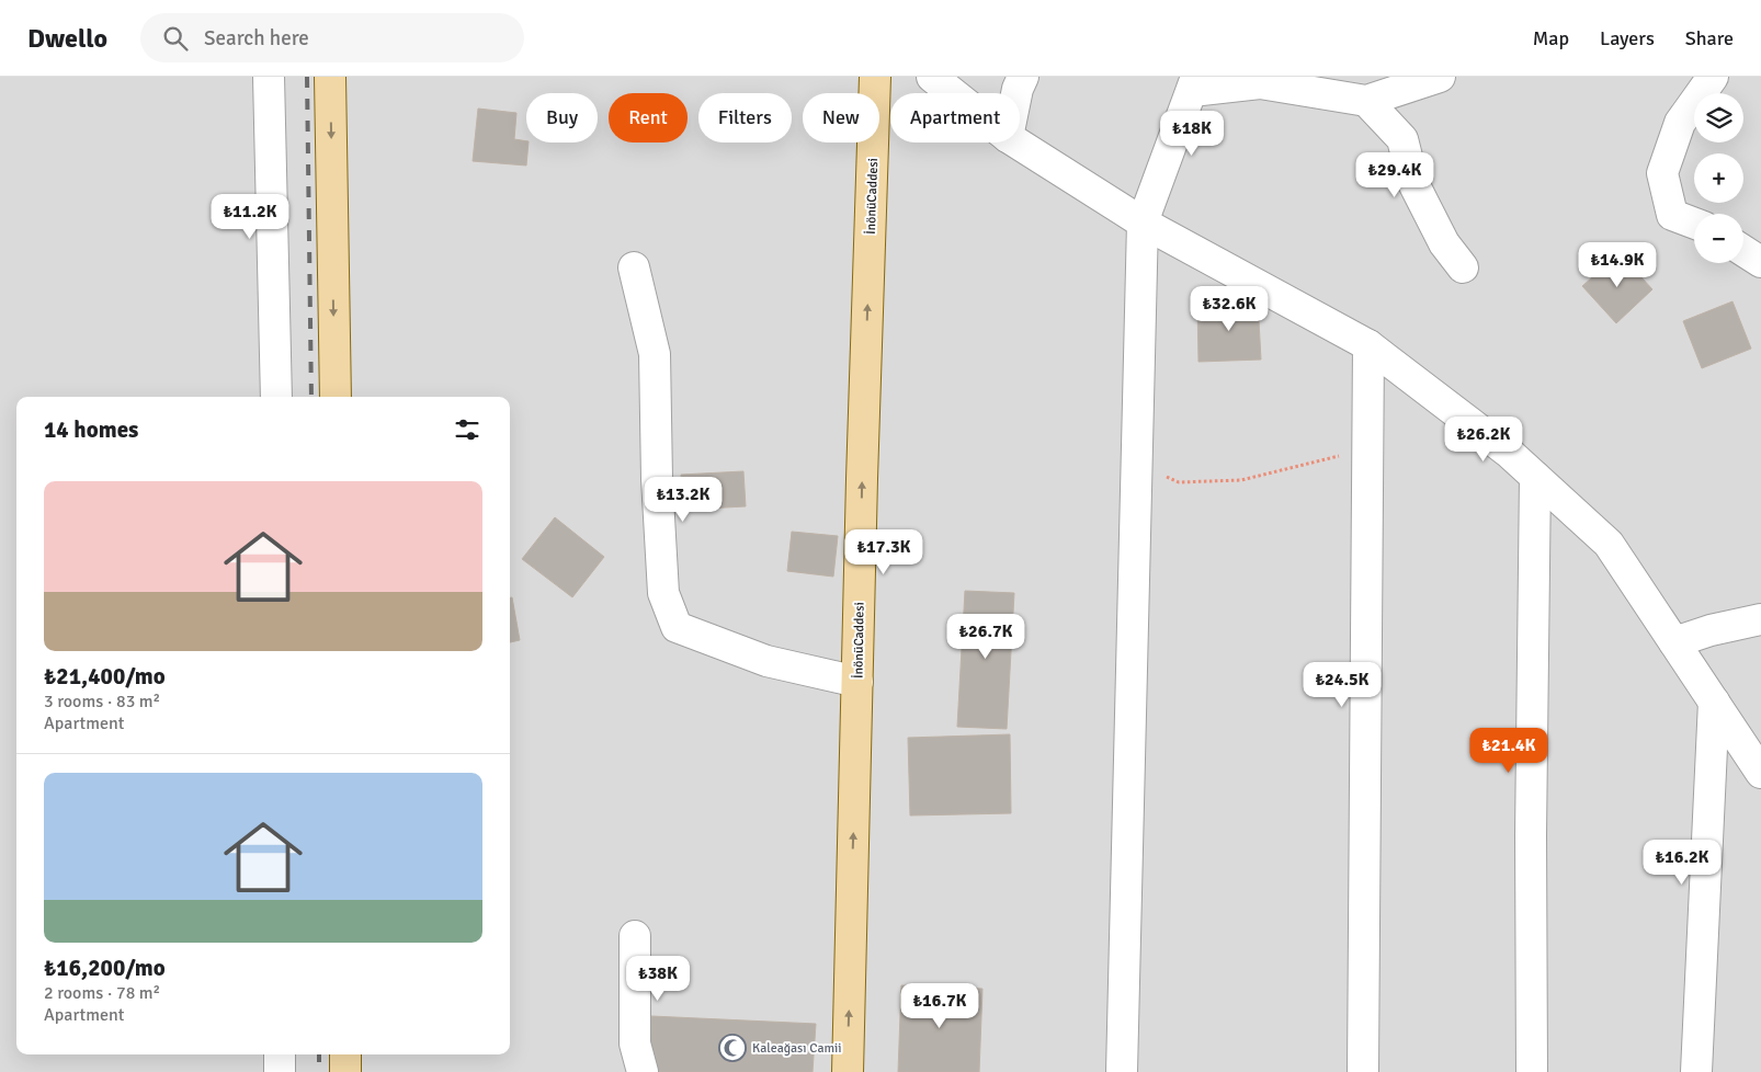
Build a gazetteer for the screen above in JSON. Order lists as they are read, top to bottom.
{
  "streets": {
    "main road": ["İnönüCaddesi"]
  },
  "one_way": ["İnönüCaddesi"],
  "places": {
    "mosque": ["Kaleağası Camii"]
  },
  "page": {
    "header": "Dwello",
    "search": "Search here",
    "nav": ["Map", "Layers", "Share"],
    "map_buttons": ["+", "−"],
    "chip": [
      "Buy",
      "Rent",
      "Filters",
      "New",
      "Apartment"
    ],
    "price": [
      "₺18K",
      "₺29.4K",
      "₺11.2K",
      "₺14.9K",
      "₺32.6K",
      "₺26.2K",
      "₺13.2K",
      "₺17.3K",
      "₺26.7K",
      "₺24.5K",
      "₺21.4K",
      "₺16.2K",
      "₺38K",
      "₺16.7K"
    ],
    "heading": "14 homes",
    "list": [
      {
        "name": "₺21,400/mo",
        "note": "3 rooms · 83 m² · Apartment"
      },
      {
        "name": "₺16,200/mo",
        "note": "2 rooms · 78 m² · Apartment"
      }
    ]
  }
}
